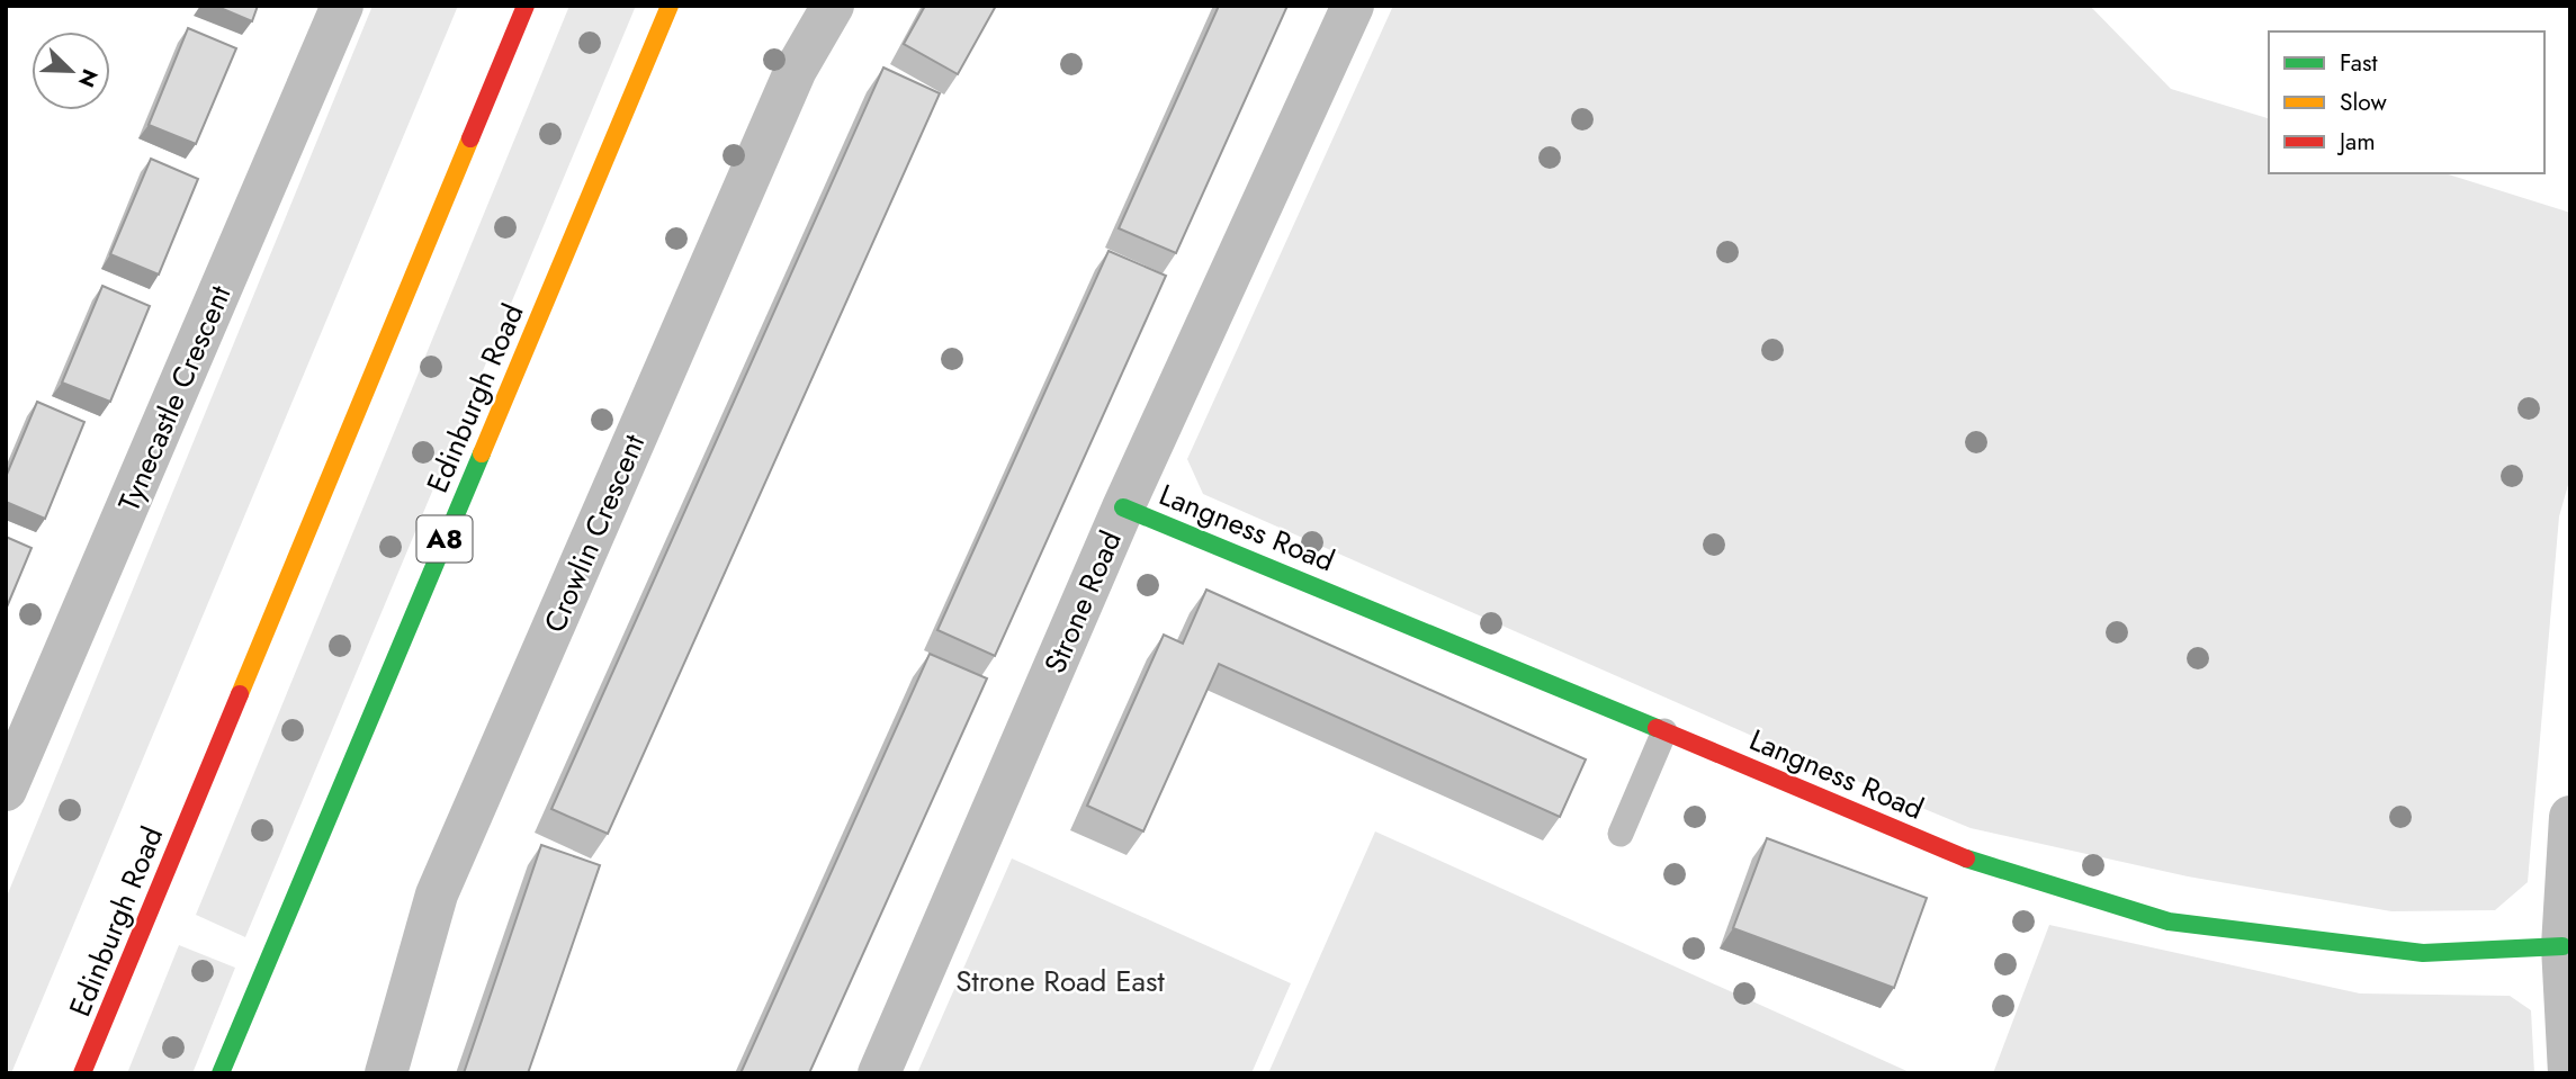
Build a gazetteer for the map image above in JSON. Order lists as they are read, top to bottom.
{
  "streets": {
    "main road": ["Edinburgh Road", "Langness Road", "A8"],
    "street": ["Tynecastle Crescent", "Crowlin Crescent", "Strone Road"]
  },
  "crossings": [
    ["Langness Road", "Strone Road"]
  ],
  "parks": ["Strone Road East"],
  "legend": ["Fast", "Slow", "Jam"],
  "north": "bottom right"
}
